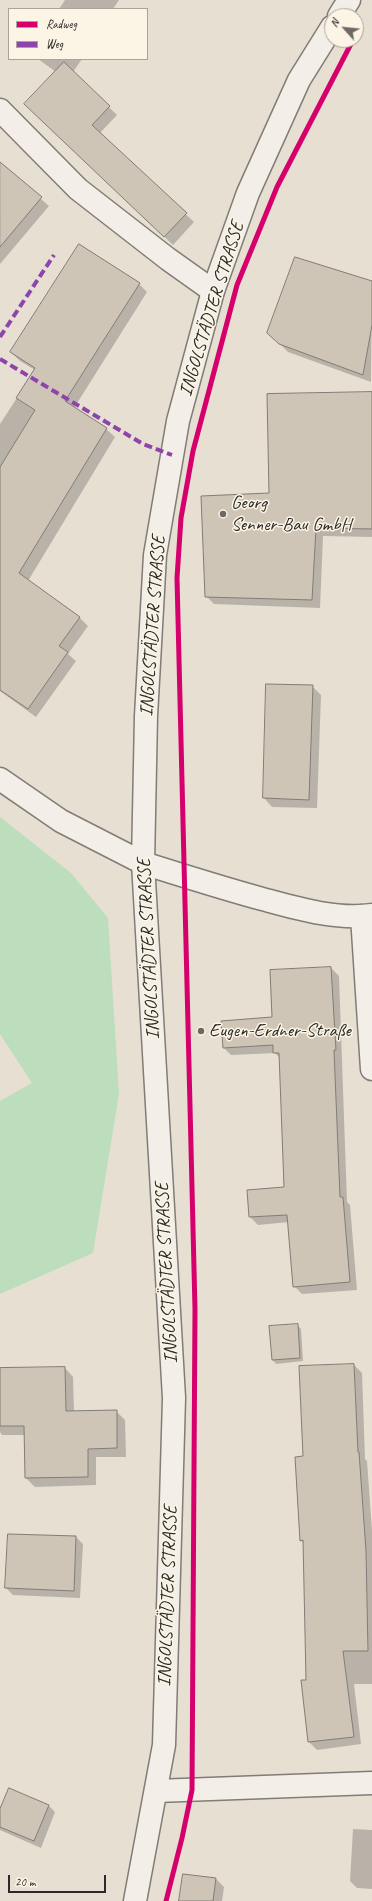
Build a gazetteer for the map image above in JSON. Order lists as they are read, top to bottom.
{
  "streets": {
    "main road": ["INGOLSTÄDTER STRASSE"]
  },
  "places": ["Georg Senner-Bau GmbH", "Eugen-Erdner-Straße"],
  "legend": ["Radweg", "Weg"],
  "scale_bar": "20 m",
  "north": "top left"
}
